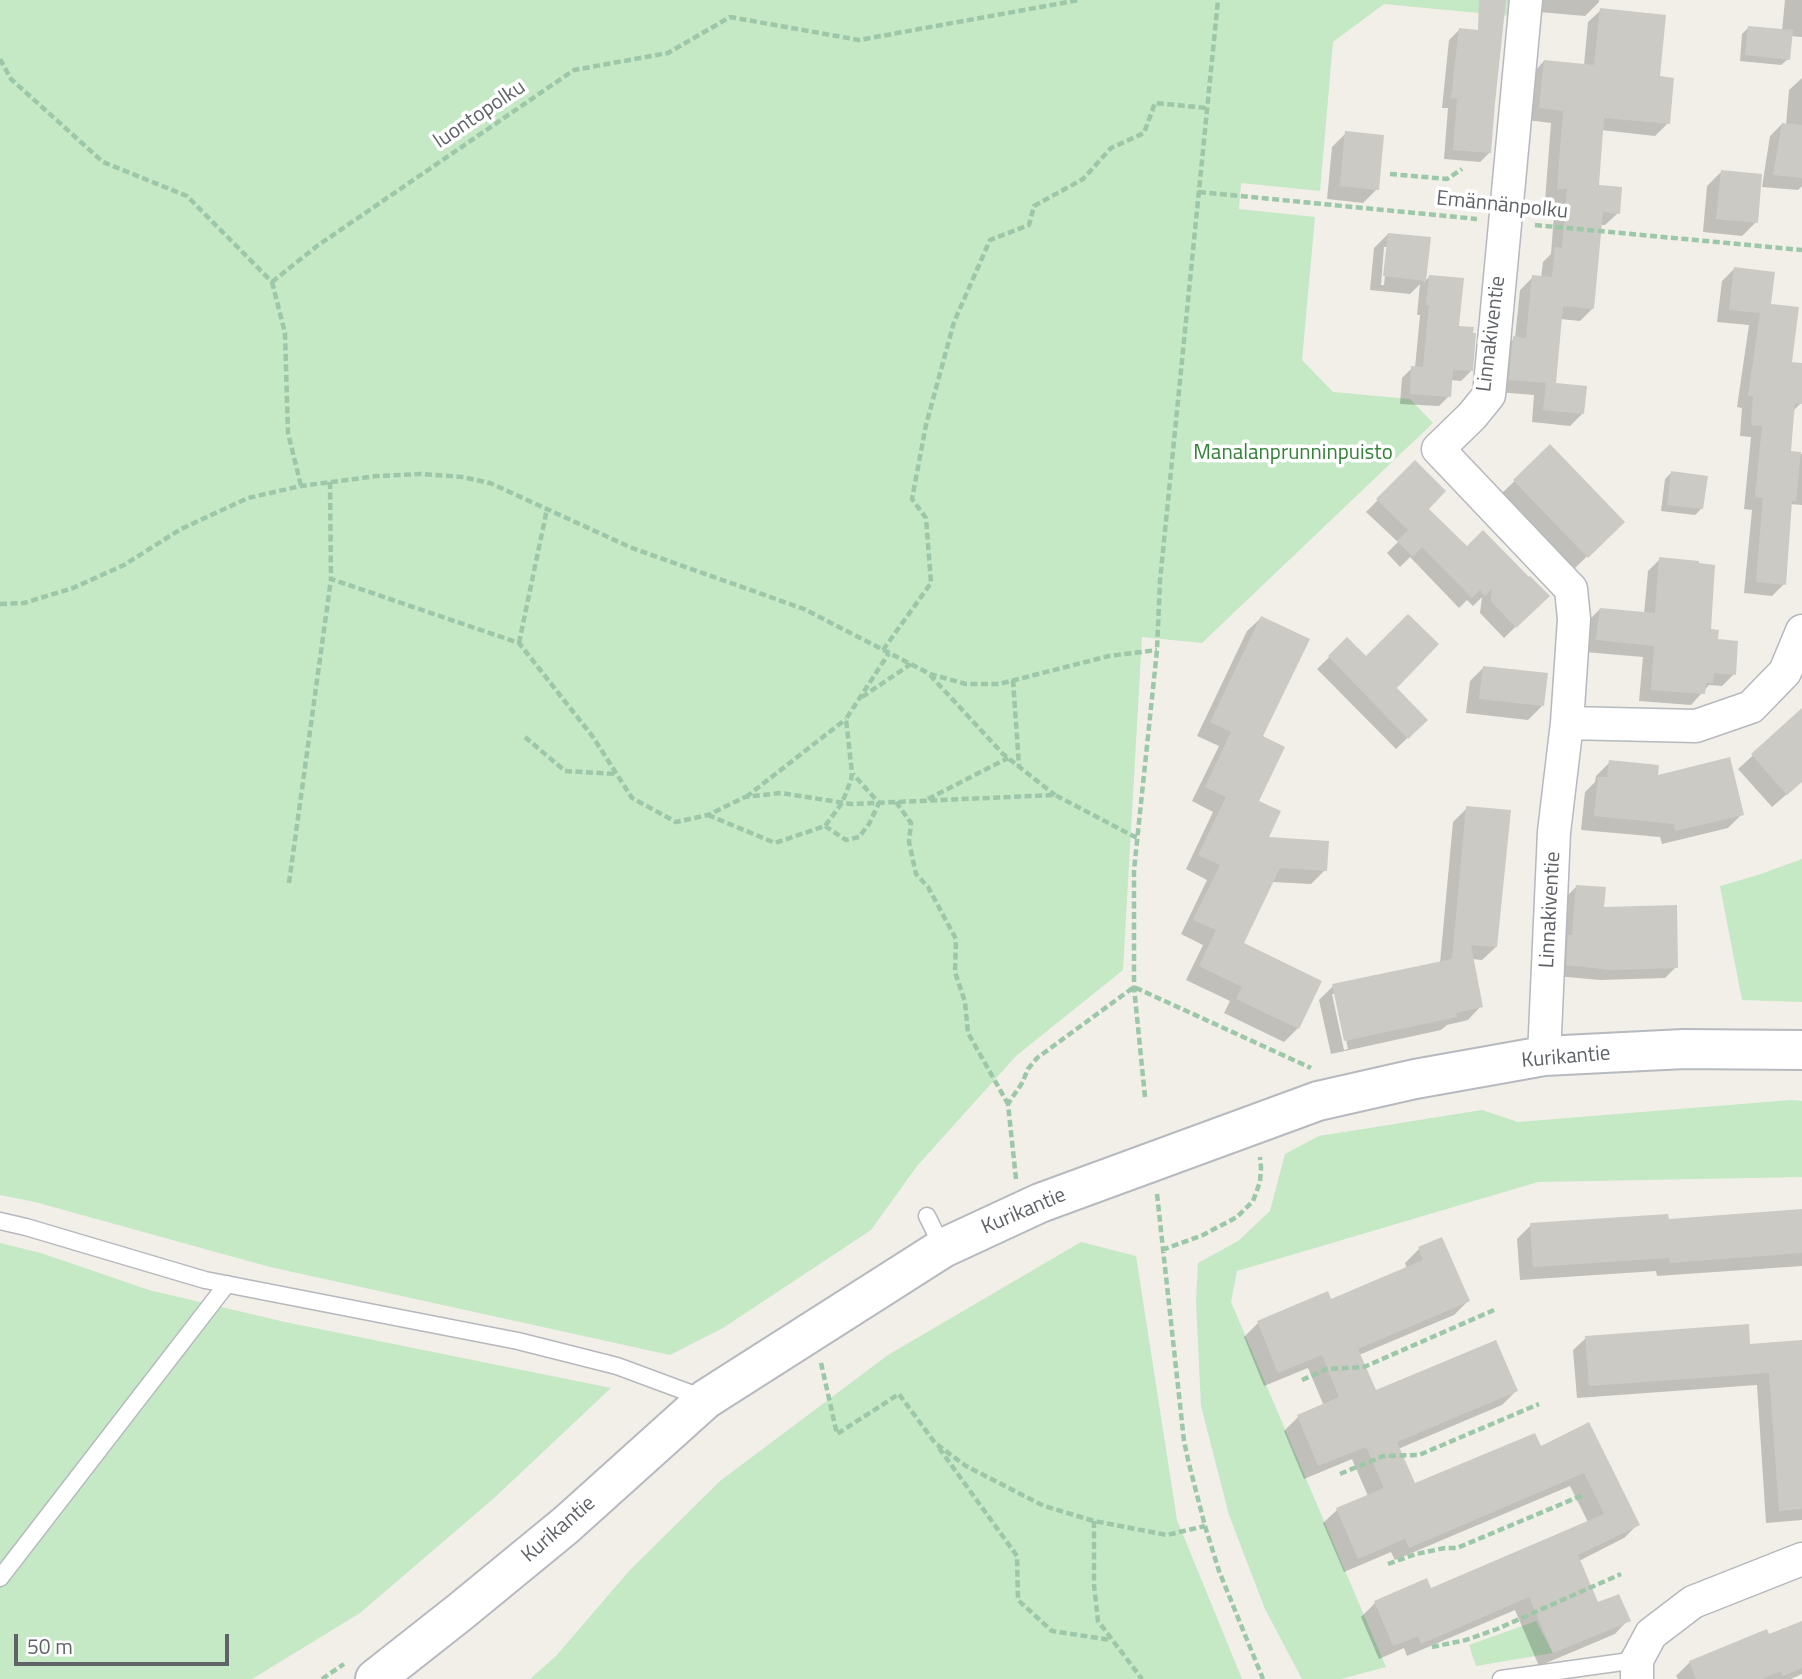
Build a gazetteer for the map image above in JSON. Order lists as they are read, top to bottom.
{
  "streets": {
    "main road": ["Kurikantie"],
    "street": ["Linnakiventie"],
    "path": ["luontopolku", "Emännänpolku"]
  },
  "crossings": [
    ["Emännänpolku", "Linnakiventie"],
    ["Linnakiventie", "Kurikantie"]
  ],
  "parks": ["Manalanprunninpuisto"],
  "scale_bar": "50 m"
}
